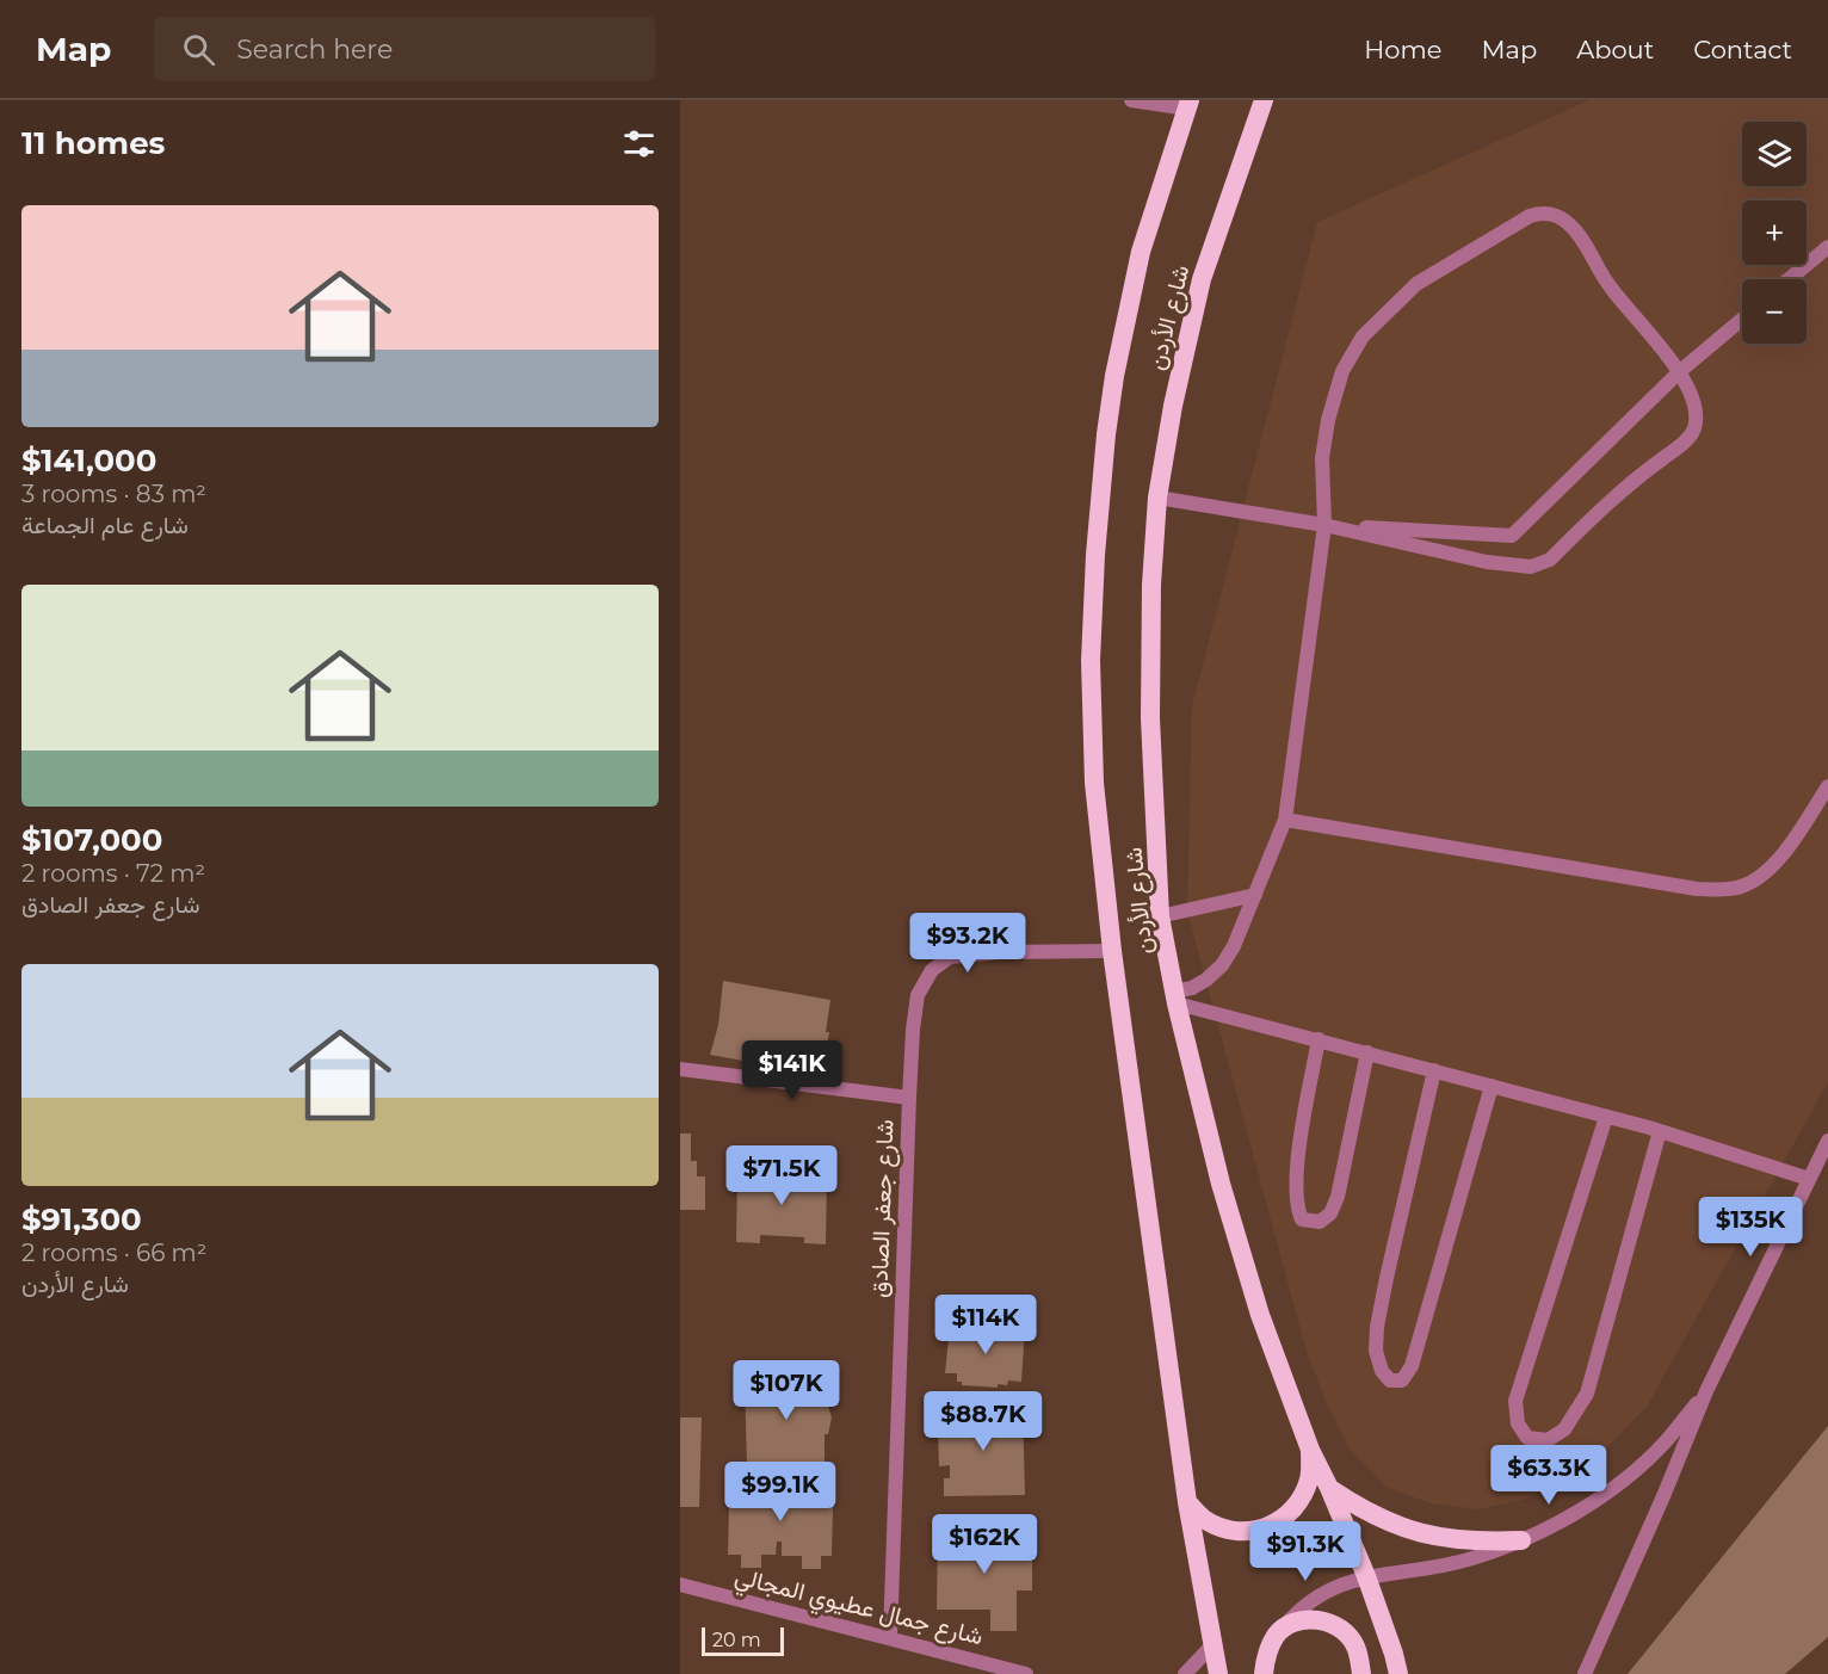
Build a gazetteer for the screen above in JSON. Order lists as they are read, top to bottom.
{
  "streets": {
    "highway": ["شارع الأردن"],
    "street": ["شارع جعفر الصادق", "شارع جمال عطيوي المجالي"]
  },
  "crossings": [
    ["شارع الأردن", "شارع جعفر الصادق"],
    ["شارع جعفر الصادق", "شارع جمال عطيوي المجالي"]
  ],
  "scale_bar": "20 m",
  "page": {
    "header": "Map",
    "search": "Search here",
    "nav": [
      "Home",
      "Map",
      "About",
      "Contact"
    ],
    "heading": "11 homes",
    "map_buttons": ["+", "−"],
    "list": [
      {
        "name": "$141,000",
        "note": "3 rooms · 83 m² · شارع عام الجماعة"
      },
      {
        "name": "$107,000",
        "note": "2 rooms · 72 m² · شارع جعفر الصادق"
      },
      {
        "name": "$91,300",
        "note": "2 rooms · 66 m² · شارع الأردن"
      }
    ],
    "price": [
      "$93.2K",
      "$141K",
      "$71.5K",
      "$135K",
      "$114K",
      "$107K",
      "$88.7K",
      "$63.3K",
      "$99.1K",
      "$162K",
      "$91.3K"
    ],
    "scale": "20 m"
  }
}
